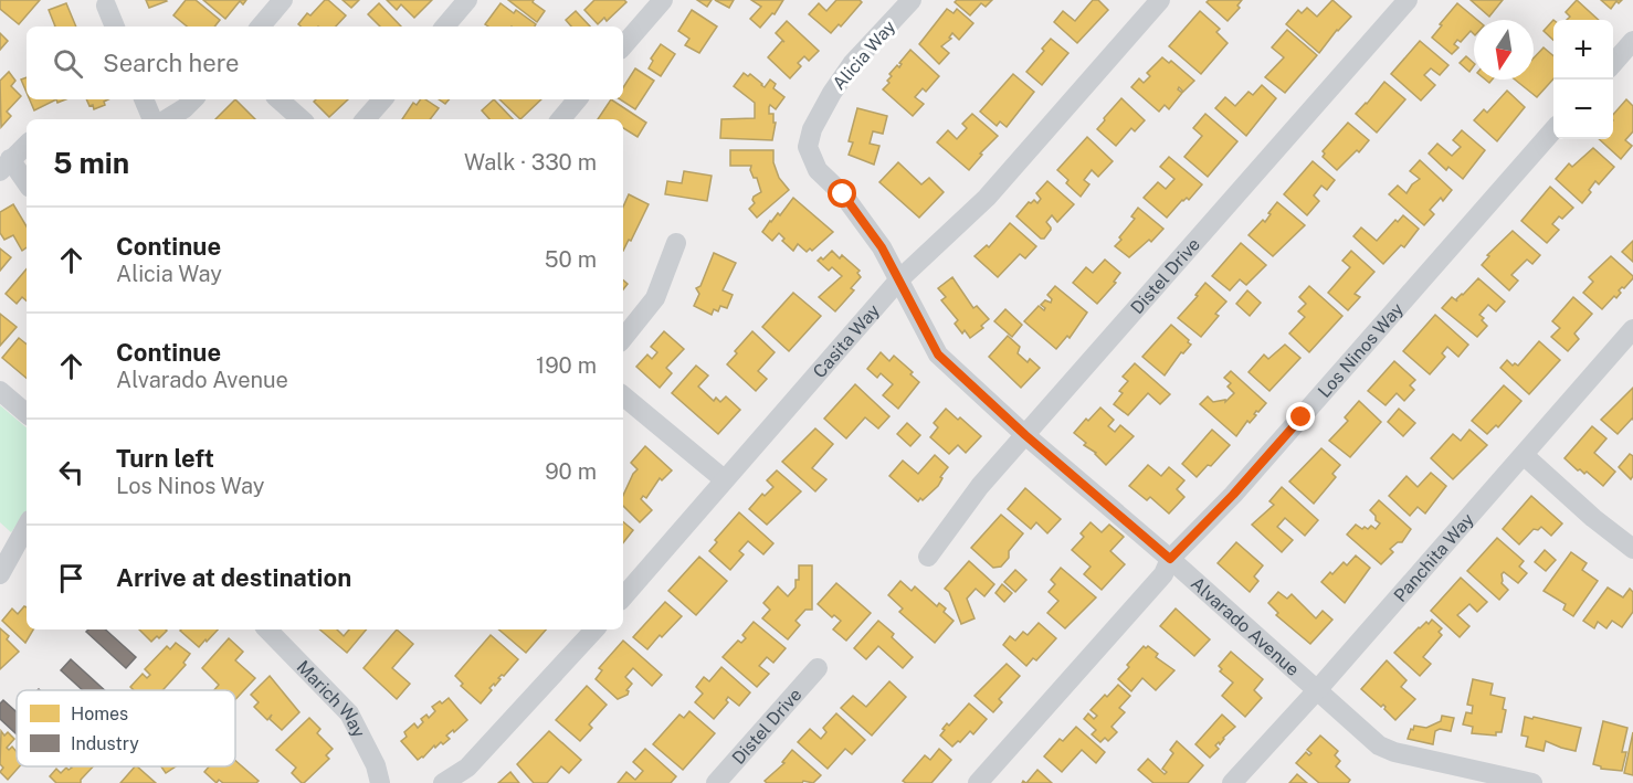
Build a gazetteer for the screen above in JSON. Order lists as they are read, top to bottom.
{
  "streets": {
    "street": [
      "Alicia Way",
      "Distel Drive",
      "Casita Way",
      "Los Ninos Way",
      "Panchita Way",
      "Alvarado Avenue",
      "Marich Way"
    ]
  },
  "crossings": [
    ["Alicia Way", "Casita Way"],
    ["Alicia Way", "Alvarado Avenue"],
    ["Distel Drive", "Alvarado Avenue"],
    ["Casita Way", "Alvarado Avenue"],
    ["Los Ninos Way", "Alvarado Avenue"],
    ["Panchita Way", "Alvarado Avenue"]
  ],
  "legend": ["Homes", "Industry"],
  "north": "bottom",
  "page": {
    "map_buttons": ["+", "−"],
    "search": "Search here",
    "heading": ["5 min", "Walk · 330 m"],
    "list": [
      ["Continue", "Alicia Way", "50 m"],
      ["Continue", "Alvarado Avenue", "190 m"],
      ["Turn left", "Los Ninos Way", "90 m"],
      "Arrive at destination"
    ]
  }
}
